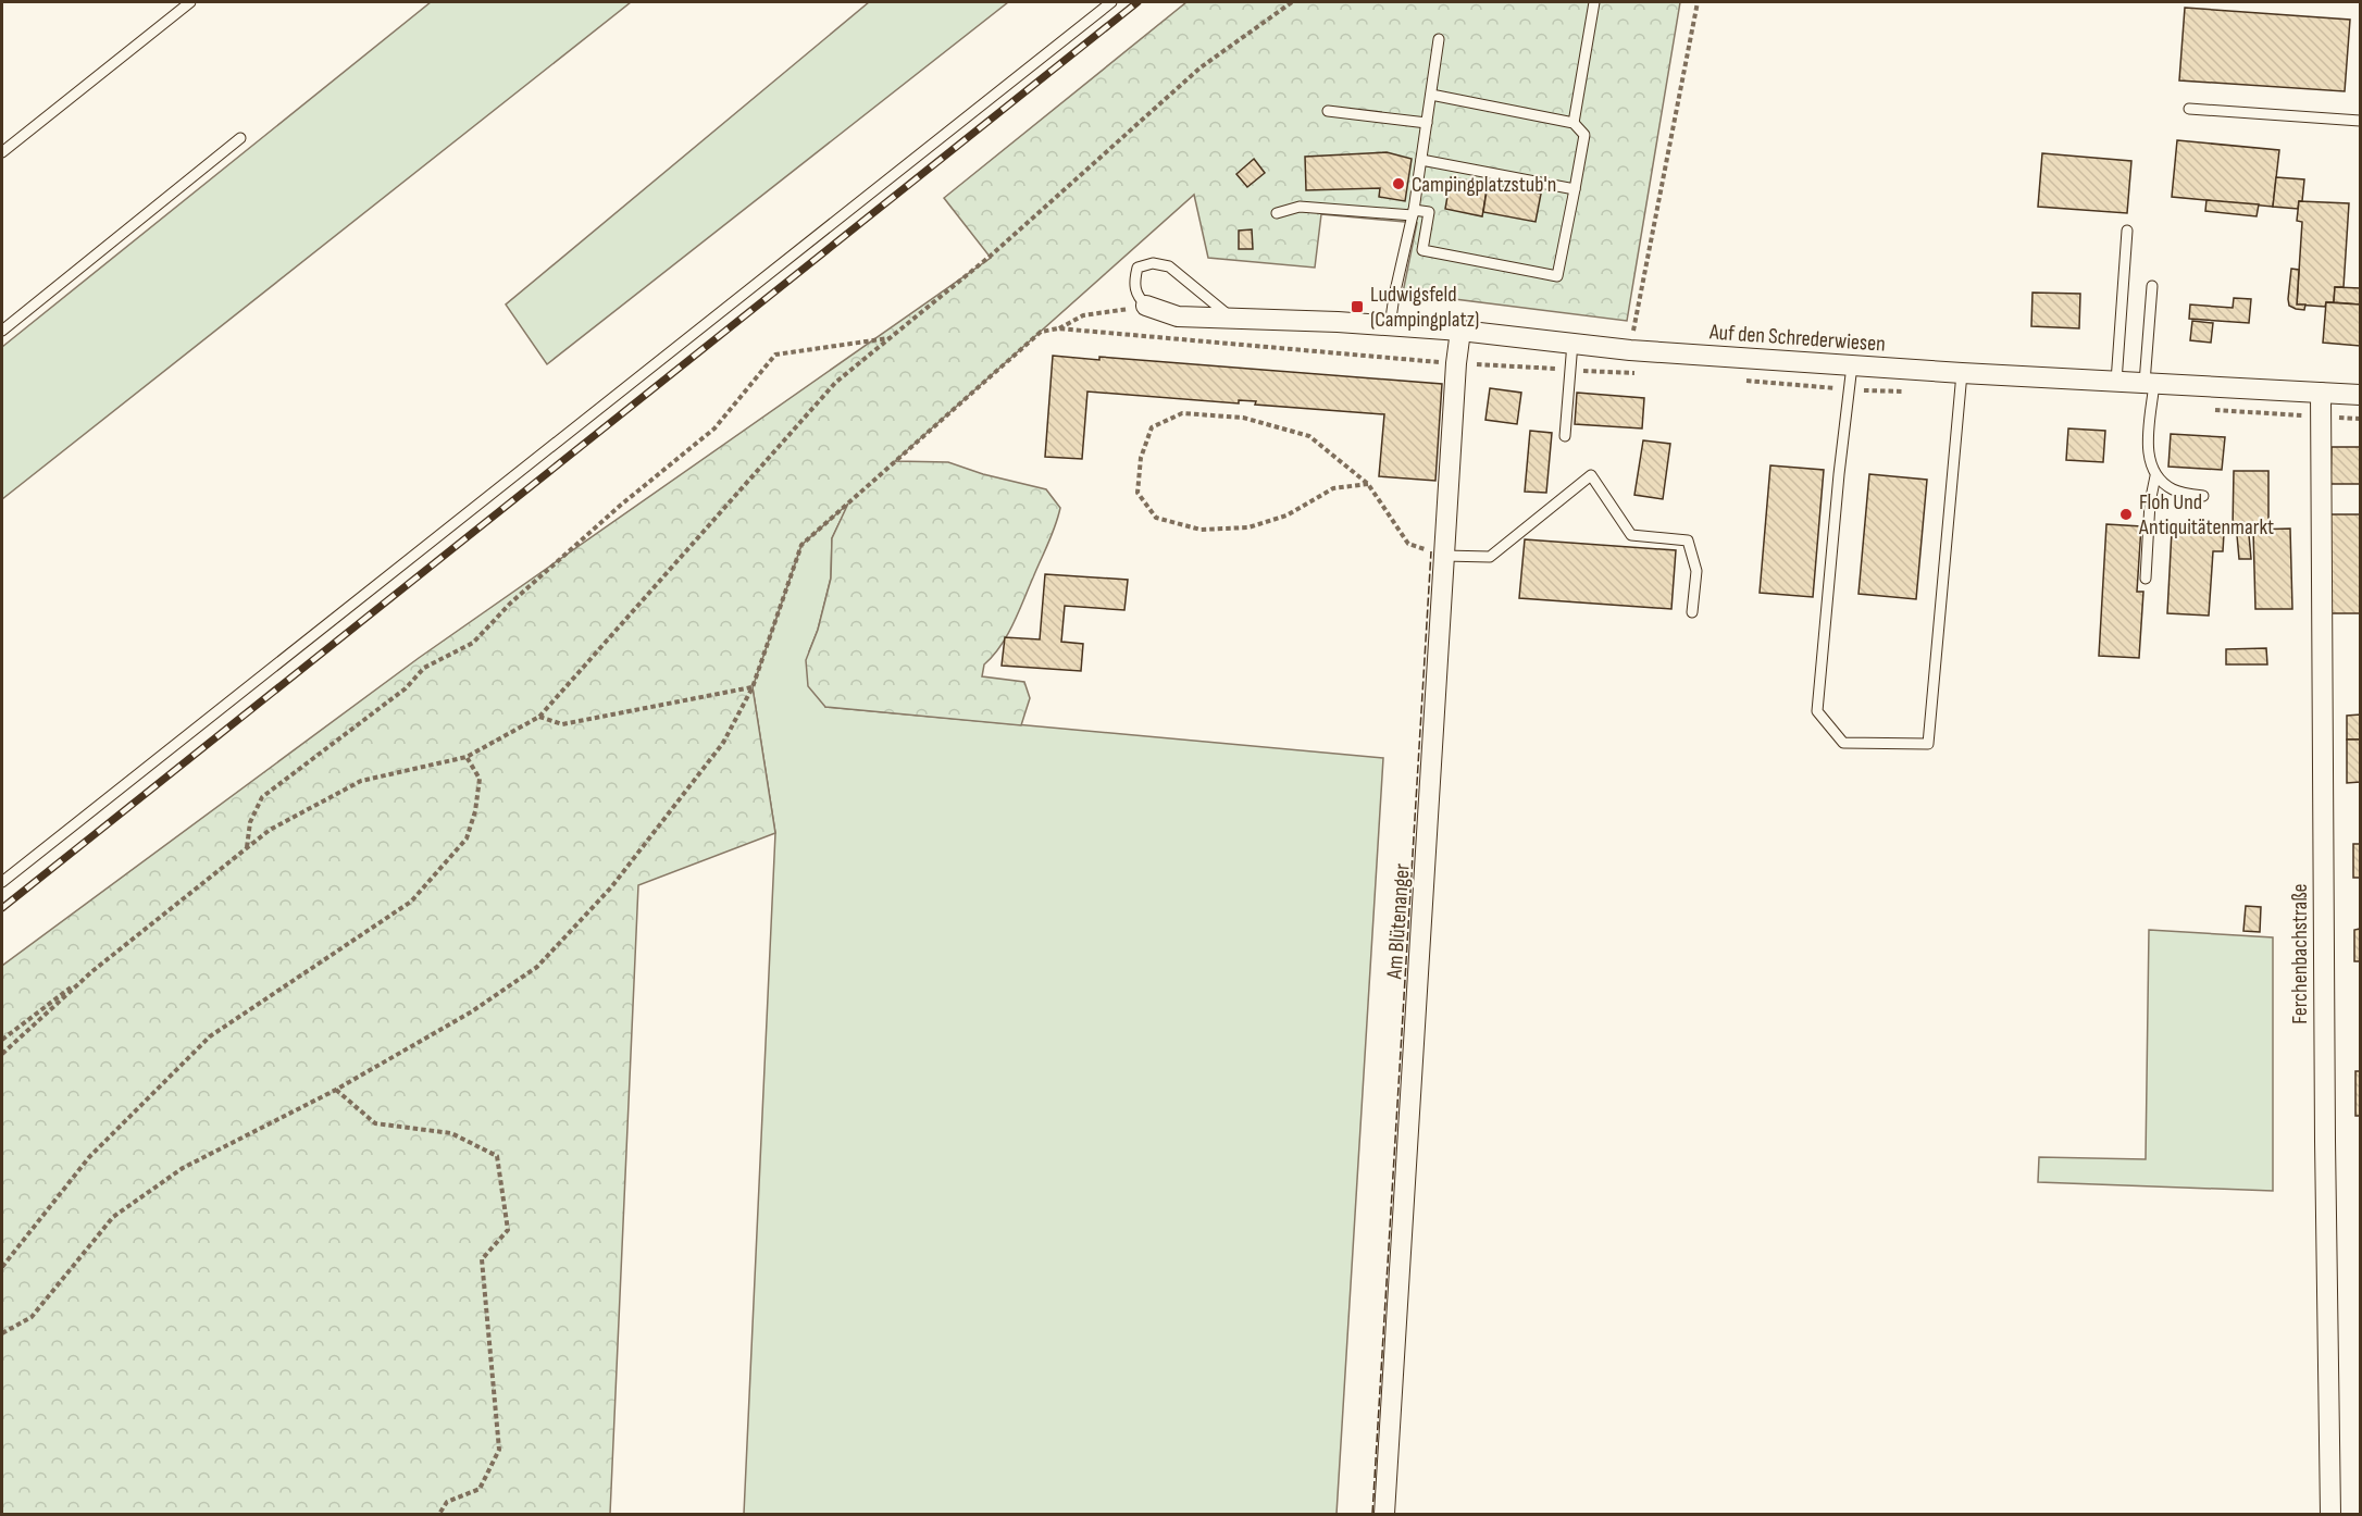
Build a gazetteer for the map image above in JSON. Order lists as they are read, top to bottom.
{
  "streets": {
    "street": ["Auf den Schrederwiesen", "Am Blütenanger", "Ferchenbachstraße"]
  },
  "crossings": [
    ["Auf den Schrederwiesen", "Am Blütenanger"],
    ["Auf den Schrederwiesen", "Ferchenbachstraße"]
  ],
  "places": {
    "other": ["Campingplatzstub'n", "Floh Und Antiquitätenmarkt"],
    "transit": ["Ludwigsfeld (Campingplatz)"]
  }
}
